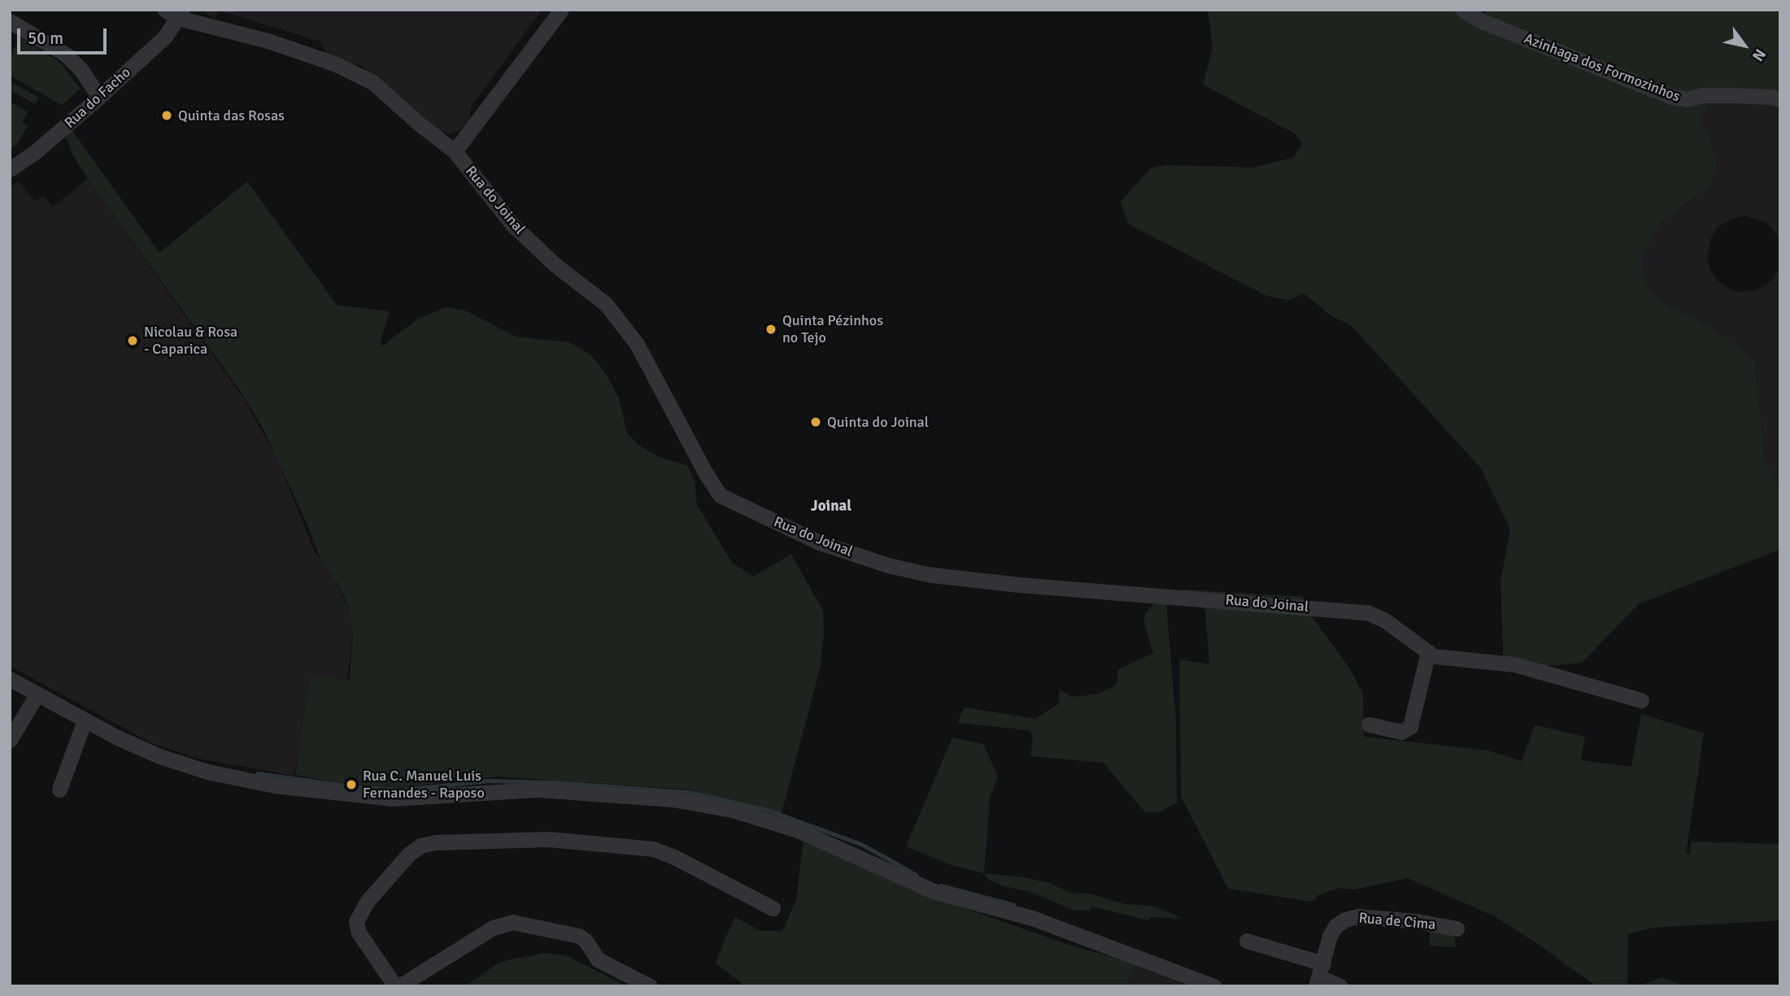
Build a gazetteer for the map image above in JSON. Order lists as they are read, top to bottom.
{
  "streets": {
    "street": [
      "Azinhaga dos Formozinhos",
      "Rua do Facho",
      "Rua do Joinal",
      "Rua de Cima"
    ]
  },
  "crossings": [
    ["Rua do Facho", "Rua do Joinal"]
  ],
  "districts": ["Joinal"],
  "places": [
    "Quinta das Rosas",
    "Quinta Pézinhos no Tejo",
    "Nicolau & Rosa - Caparica",
    "Quinta do Joinal",
    "Rua C. Manuel Luis Fernandes - Raposo"
  ],
  "scale_bar": "50 m",
  "north": "bottom right"
}
